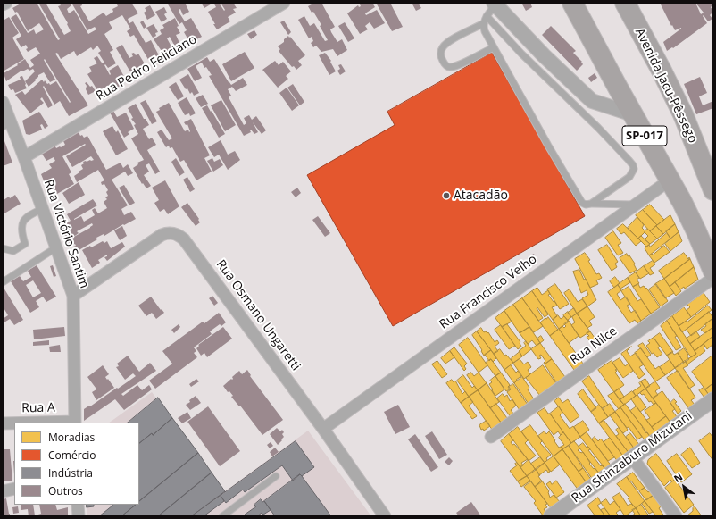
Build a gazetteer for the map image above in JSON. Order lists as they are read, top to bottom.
{
  "streets": {
    "highway": ["Avenida Jacu-Pêssego", "SP-017"],
    "street": [
      "Rua Pedro Feliciano",
      "Rua Victório Santim",
      "Rua Francisco Velho",
      "Rua Osmano Ungaretti",
      "Rua Nilce",
      "Rua A",
      "Rua Shinzaburo Mizutani"
    ]
  },
  "crossings": [
    ["Rua Pedro Feliciano", "Rua Victório Santim"],
    ["SP-017", "Rua Francisco Velho"],
    ["Rua Victório Santim", "Rua Osmano Ungaretti"],
    ["Rua Francisco Velho", "Rua Osmano Ungaretti"]
  ],
  "places": ["Atacadão"],
  "legend": [
    "Moradias",
    "Comércio",
    "Indústria",
    "Outros"
  ],
  "north": "top left"
}
